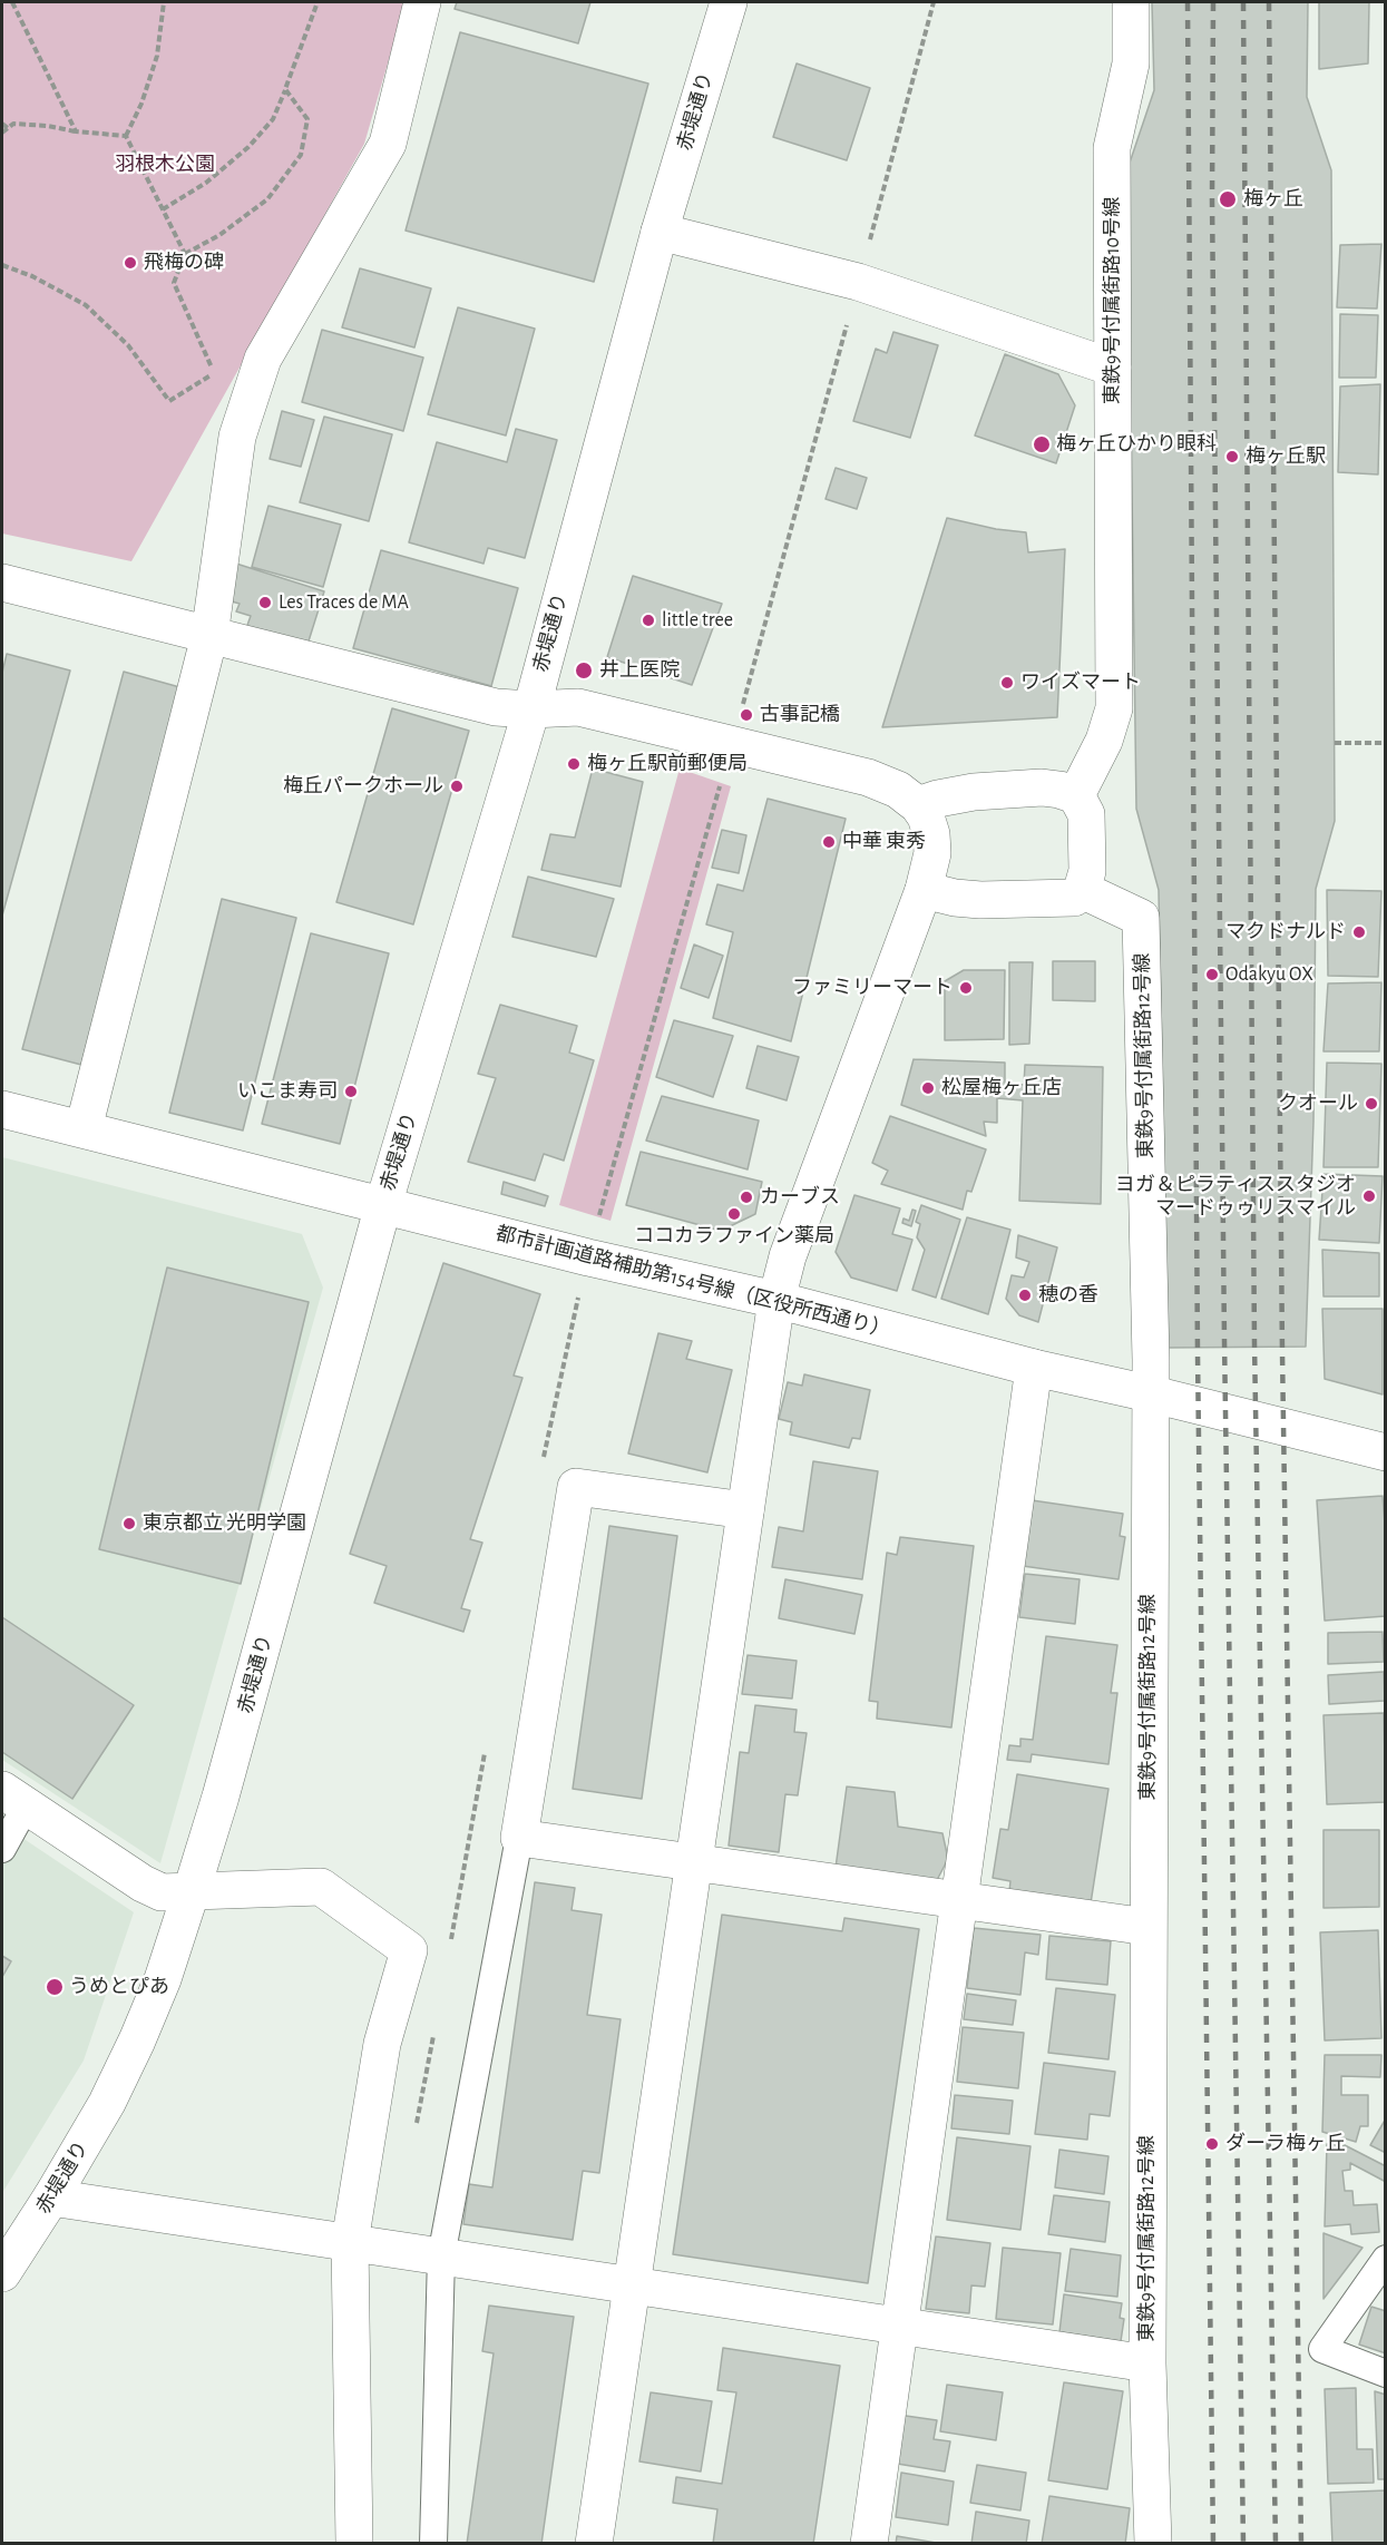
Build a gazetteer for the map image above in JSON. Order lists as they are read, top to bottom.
{
  "streets": {
    "street": [
      "赤堤通り",
      "東鉄9号付属街路10号線",
      "東鉄9号付属街路12号線",
      "都市計画道路補助第154号線（区役所西通り）"
    ]
  },
  "crossings": [
    ["赤堤通り", "都市計画道路補助第154号線（区役所西通り）"],
    ["東鉄9号付属街路12号線", "都市計画道路補助第154号線（区役所西通り）"]
  ],
  "parks": ["羽根木公園"],
  "places": [
    "梅ヶ丘",
    "飛梅の碑",
    "梅ヶ丘ひかり眼科",
    "梅ヶ丘駅",
    "Les Traces de MA",
    "little tree",
    "井上医院",
    "ワイズマート",
    "古事記橋",
    "梅ヶ丘駅前郵便局",
    "梅丘パークホール",
    "中華 東秀",
    "マクドナルド",
    "Odakyu OX",
    "ファミリーマート",
    "松屋梅ヶ丘店",
    "いこま寿司",
    "クオール",
    "ヨガ＆ピラティススタジオ マードゥゥリスマイル",
    "カーブス",
    "ココカラファイン薬局",
    "穂の香",
    "東京都立 光明学園",
    "うめとぴあ",
    "ダーラ梅ヶ丘"
  ]
}
